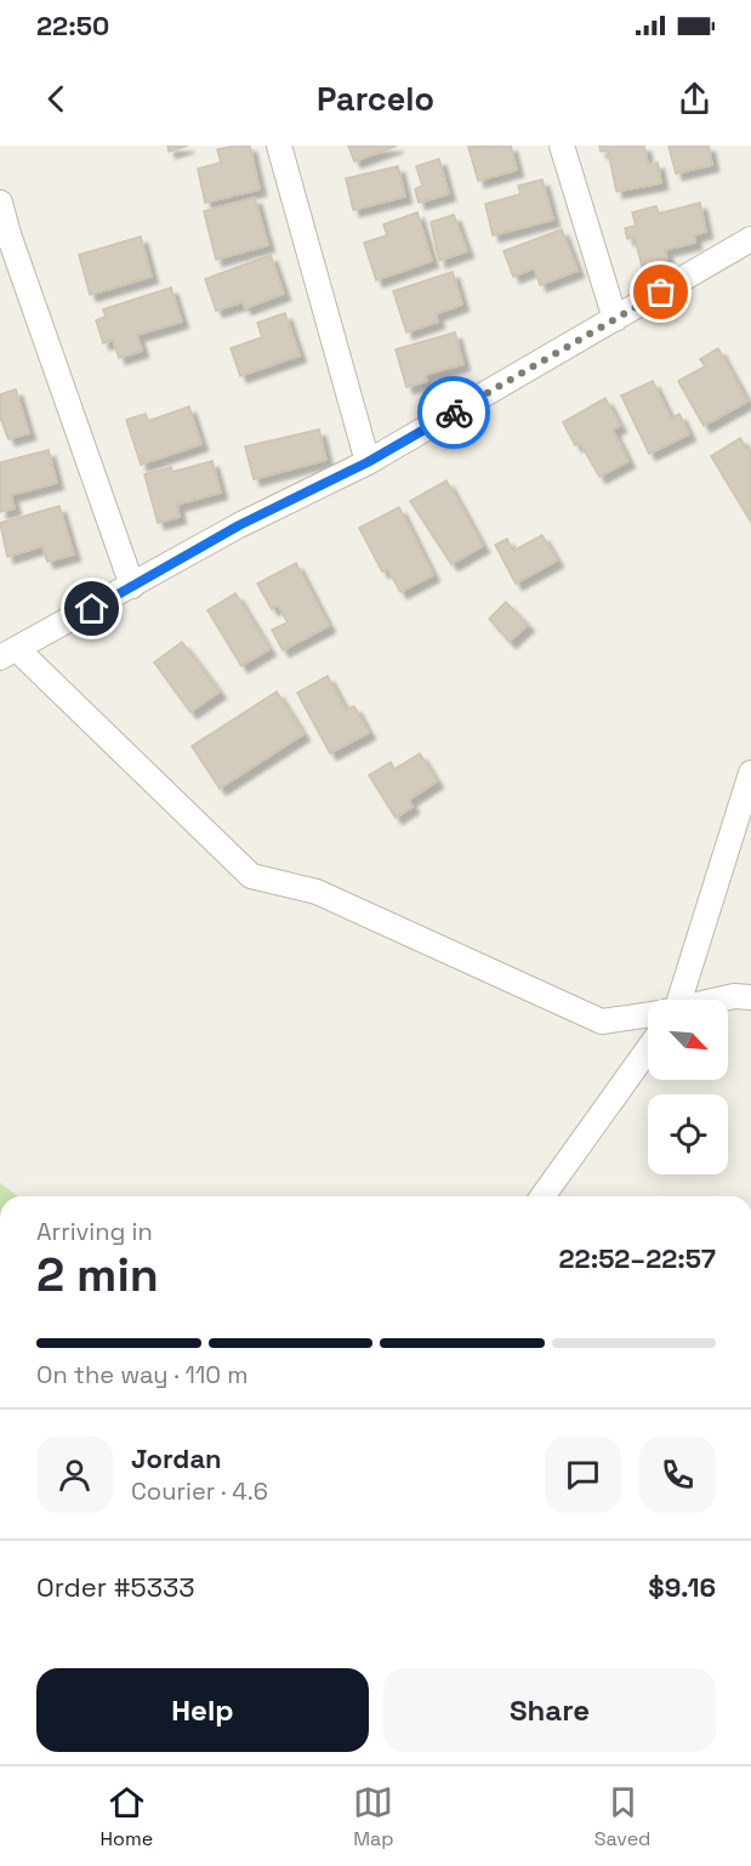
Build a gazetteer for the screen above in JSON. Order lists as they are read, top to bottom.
{
  "north": "bottom right",
  "page": {
    "status": "22:50",
    "header": "Parcelo",
    "heading": ["2 min", "Arriving in", "22:52–22:57"],
    "panel": [
      "Jordan",
      "Courier · 4.6",
      "Order #5333",
      "$9.16"
    ],
    "bar": "On the way · 110 m",
    "buttons": ["Help", "Share"],
    "tabs": ["Home", "Map", "Saved"]
  }
}
